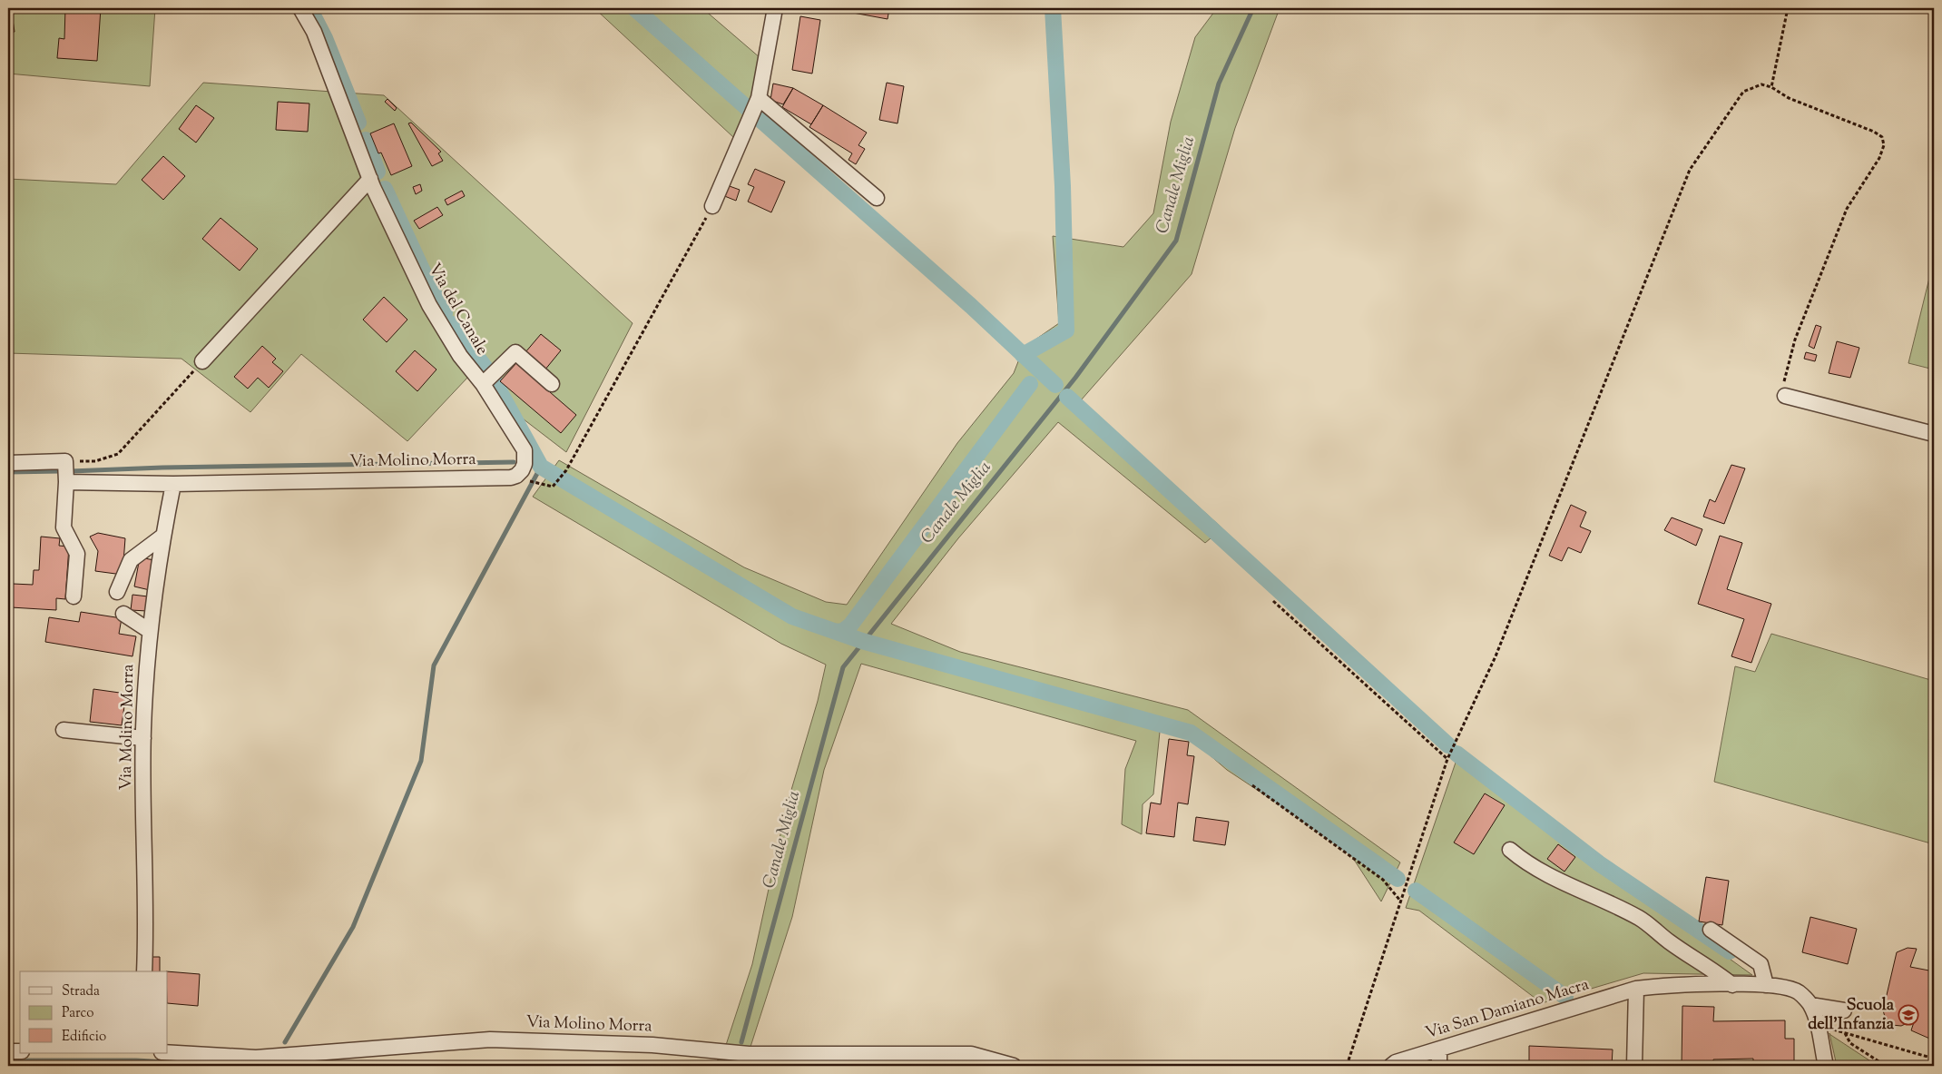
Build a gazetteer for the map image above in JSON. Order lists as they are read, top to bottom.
{
  "streets": {
    "street": ["Via del Canale", "Via Molino Morra", "Via San Damiano Macra"]
  },
  "crossings": [
    ["Via del Canale", "Via Molino Morra"]
  ],
  "water": ["Canale Miglia"],
  "places": {
    "school or university": ["Scuola dell'Infanzia"]
  },
  "legend": ["Strada", "Parco", "Edificio"]
}
